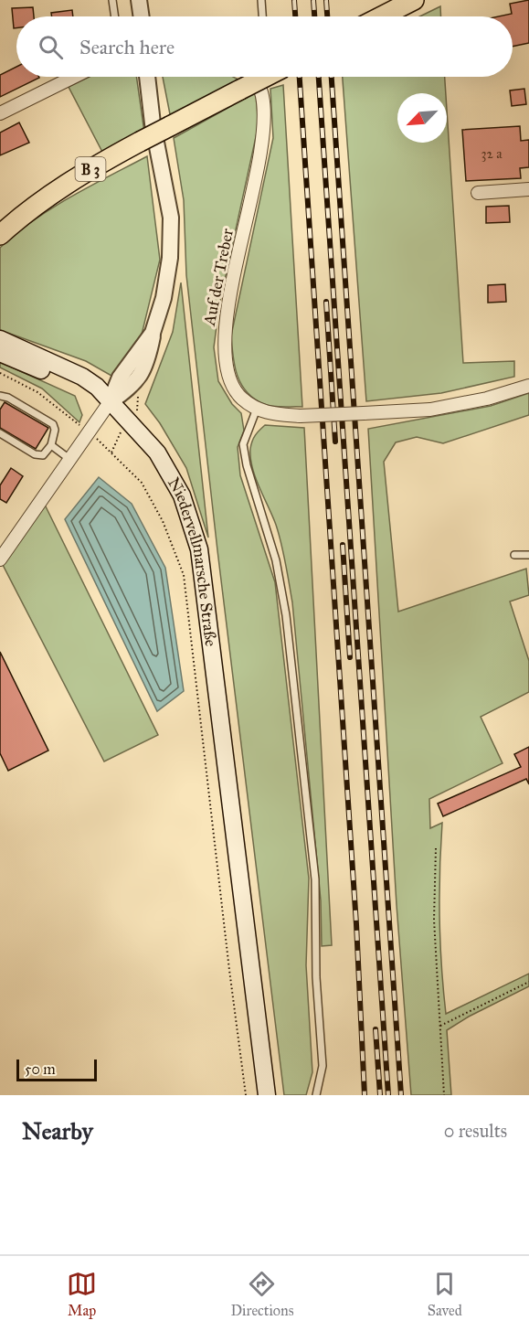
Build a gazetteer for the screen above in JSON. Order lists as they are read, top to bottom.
{
  "streets": {
    "main road": ["B 3", "Niedervellmarsche Straße"],
    "street": ["Auf der Treber"]
  },
  "house_numbers": ["32 a"],
  "scale_bar": "50 m",
  "north": "bottom left",
  "page": {
    "search": "Search here",
    "scale": "50 m",
    "heading": ["Nearby", "0 results"],
    "nav": ["Map", "Directions", "Saved"]
  }
}
